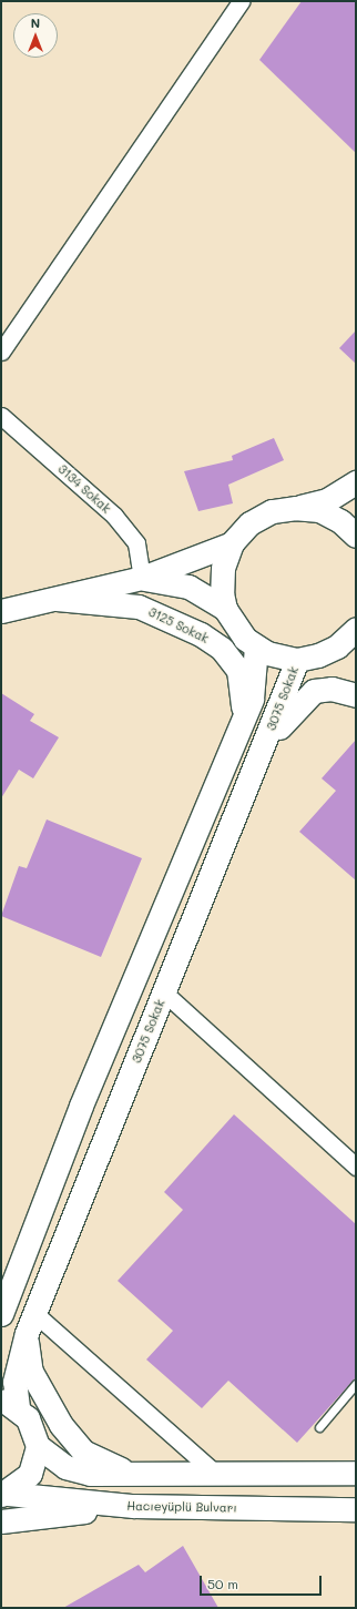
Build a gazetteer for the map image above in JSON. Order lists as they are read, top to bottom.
{
  "streets": {
    "street": [
      "3134 Sokak",
      "3125 Sokak",
      "3075 Sokak",
      "Hacıeyüplü Bulvarı"
    ]
  },
  "crossings": [
    ["3134 Sokak", "3125 Sokak"]
  ],
  "scale_bar": "50 m",
  "north": "top"
}
